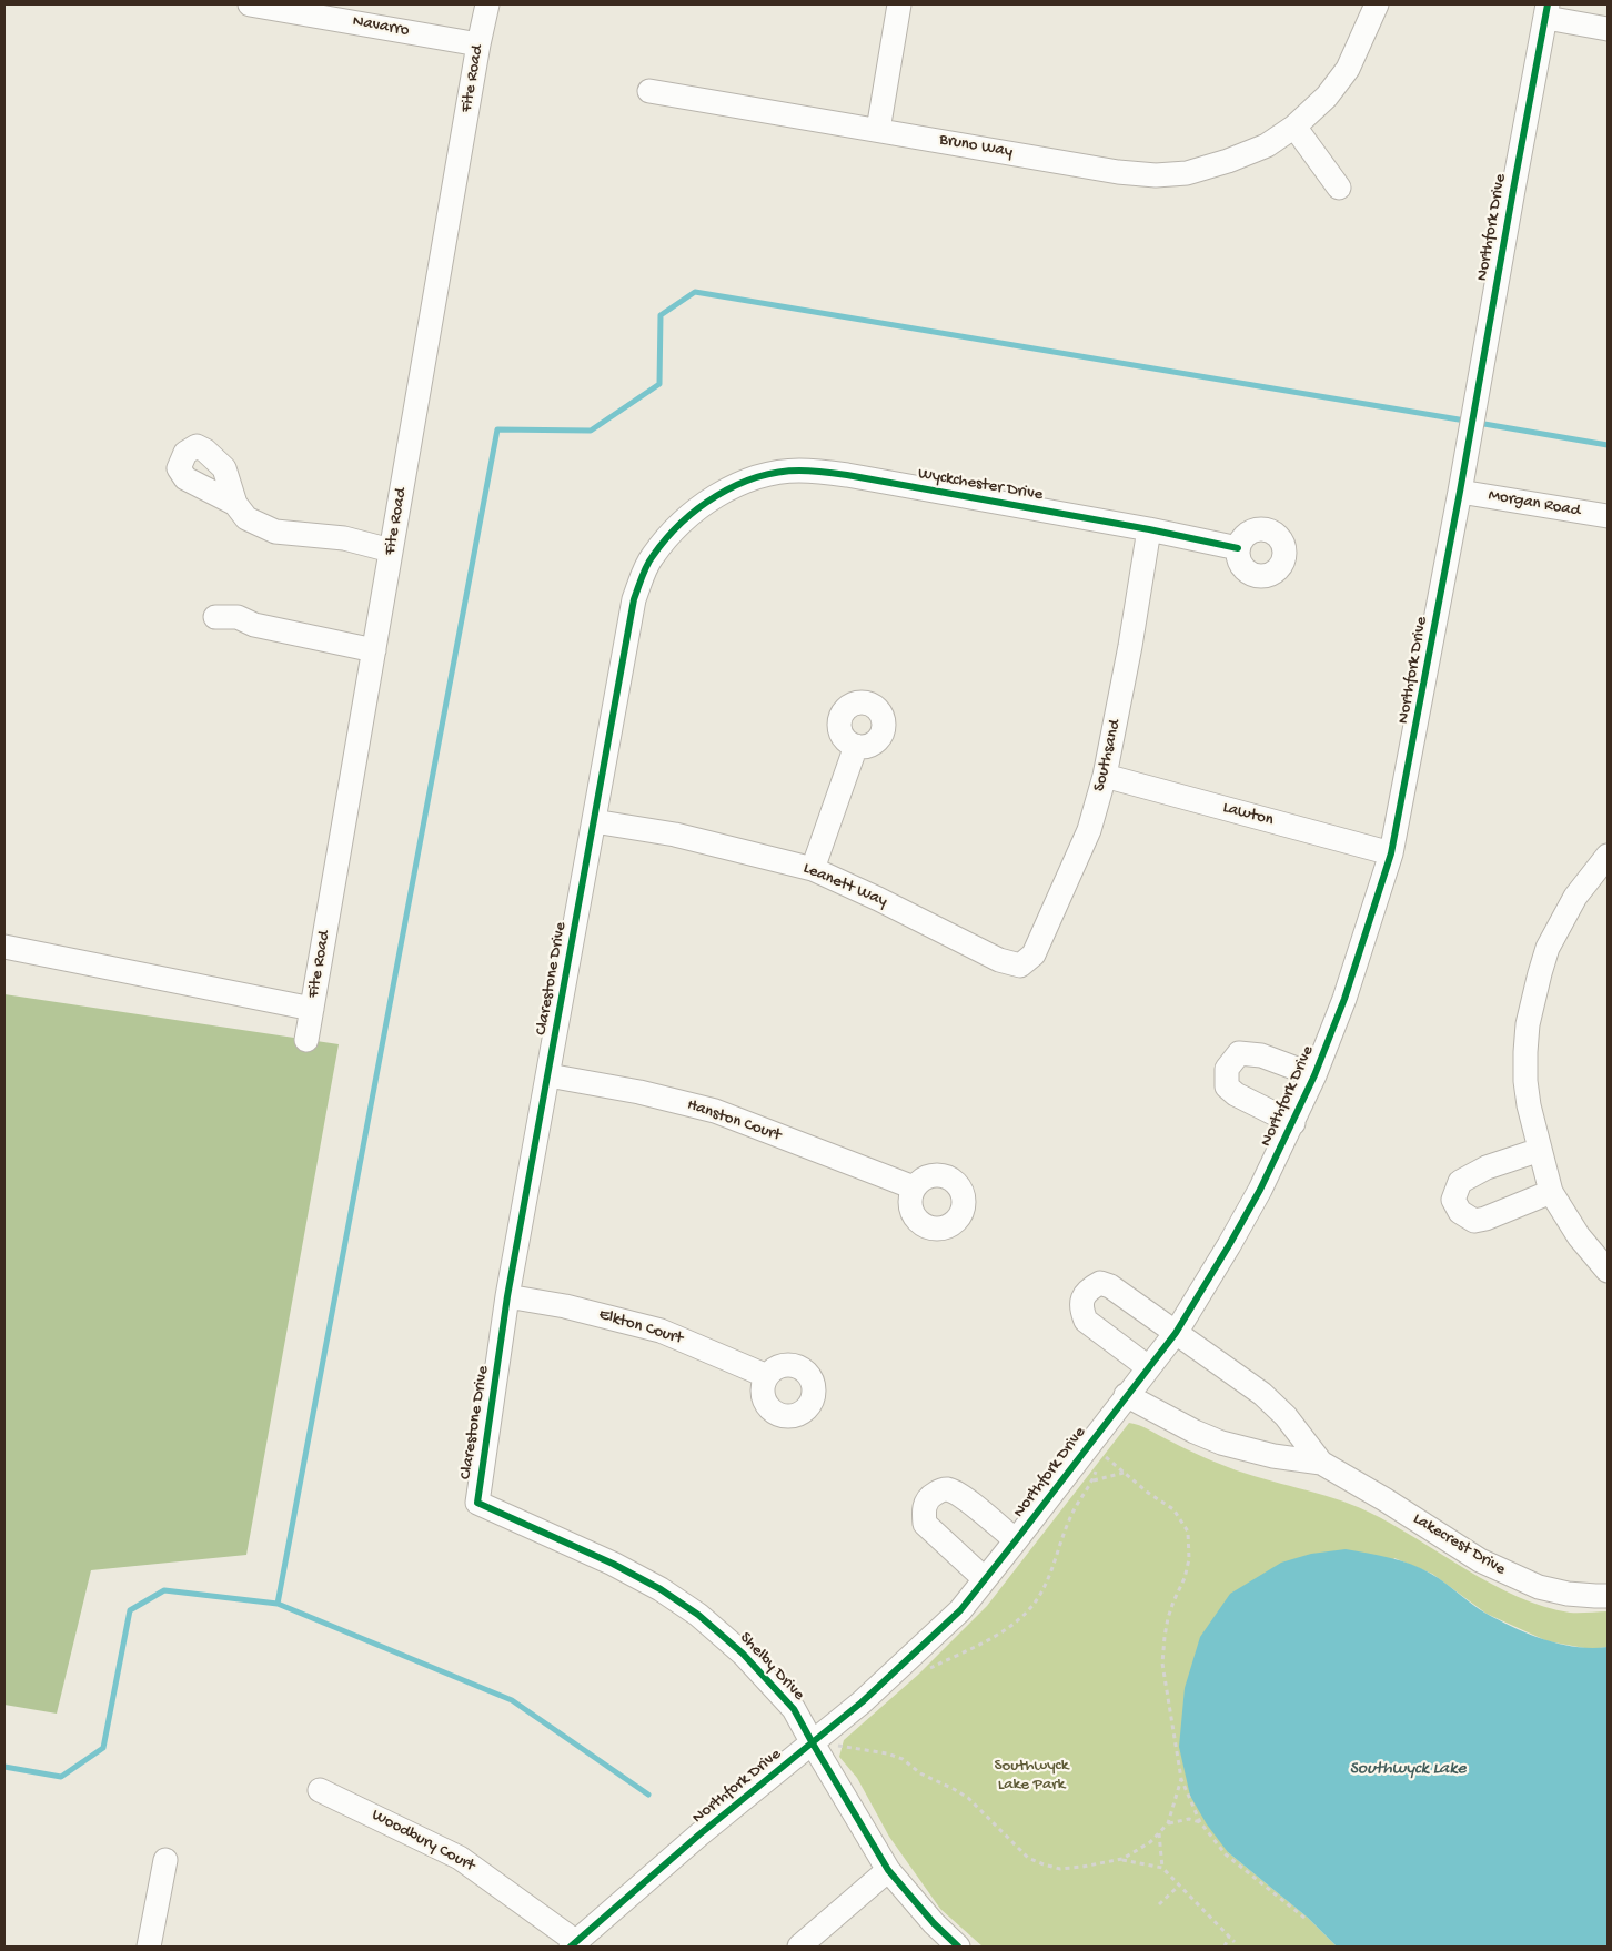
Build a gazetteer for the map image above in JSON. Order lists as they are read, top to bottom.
{
  "streets": {
    "street": [
      "Navarro",
      "Fite Road",
      "Bruno Way",
      "Northfork Drive",
      "Wyckchester Drive",
      "Morgan Road",
      "Southsand",
      "Lawton",
      "Leanett Way",
      "Clarestone Drive",
      "Hanston Court",
      "Elkton Court",
      "Lakecrest Drive",
      "Shelby Drive",
      "Woodbury Court"
    ]
  },
  "crossings": [
    ["Navarro", "Fite Road"],
    ["Northfork Drive", "Morgan Road"],
    ["Northfork Drive", "Lawton"],
    ["Northfork Drive", "Lakecrest Drive"],
    ["Northfork Drive", "Shelby Drive"],
    ["Northfork Drive", "Woodbury Court"],
    ["Wyckchester Drive", "Southsand"],
    ["Wyckchester Drive", "Clarestone Drive"],
    ["Southsand", "Lawton"],
    ["Southsand", "Leanett Way"],
    ["Leanett Way", "Clarestone Drive"],
    ["Clarestone Drive", "Hanston Court"],
    ["Clarestone Drive", "Elkton Court"],
    ["Clarestone Drive", "Shelby Drive"]
  ],
  "water": ["Southwyck Lake"],
  "parks": ["Southwyck Lake Park"]
}
